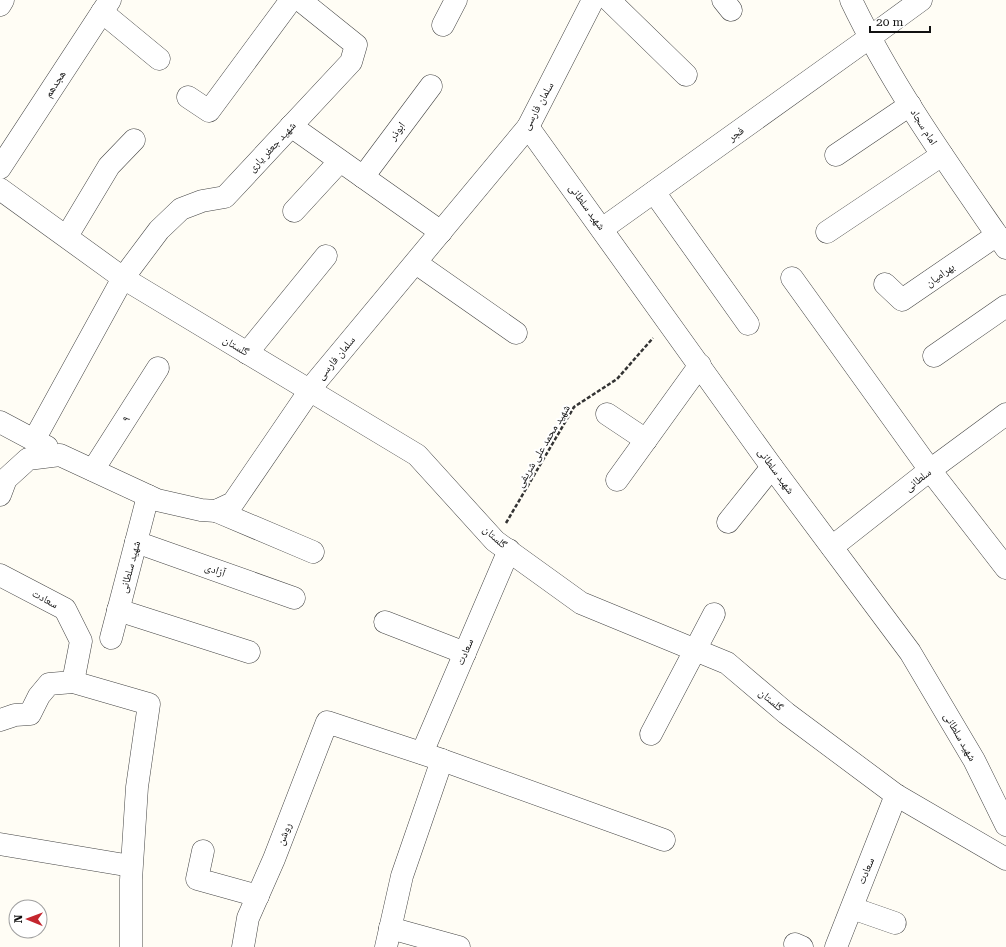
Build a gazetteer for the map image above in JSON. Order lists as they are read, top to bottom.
{
  "streets": {
    "street": [
      "هجدهم",
      "سلمان فارسی",
      "امام سجاد",
      "ابوذر",
      "فجر",
      "شهید جعفر یاری",
      "شهید سلطانی",
      "بهرامیان",
      "گلستان",
      "۹",
      "سلطانی",
      "آزادی",
      "سعادت",
      "روشن"
    ],
    "path": ["شهید محمد علی شریفی"]
  },
  "crossings": [
    ["سلمان فارسی", "شهید سلطانی"],
    ["سلمان فارسی", "گلستان"],
    ["امام سجاد", "فجر"],
    ["امام سجاد", "بهرامیان"],
    ["فجر", "شهید سلطانی"],
    ["شهید جعفر یاری", "گلستان"],
    ["شهید سلطانی", "شهید محمد علی شریفی"],
    ["شهید سلطانی", "سلطانی"],
    ["شهید سلطانی", "آزادی"],
    ["گلستان", "شهید محمد علی شریفی"],
    ["گلستان", "سعادت"],
    ["شهید محمد علی شریفی", "سعادت"],
    ["سعادت", "روشن"]
  ],
  "scale_bar": "20 m",
  "north": "left"
}
